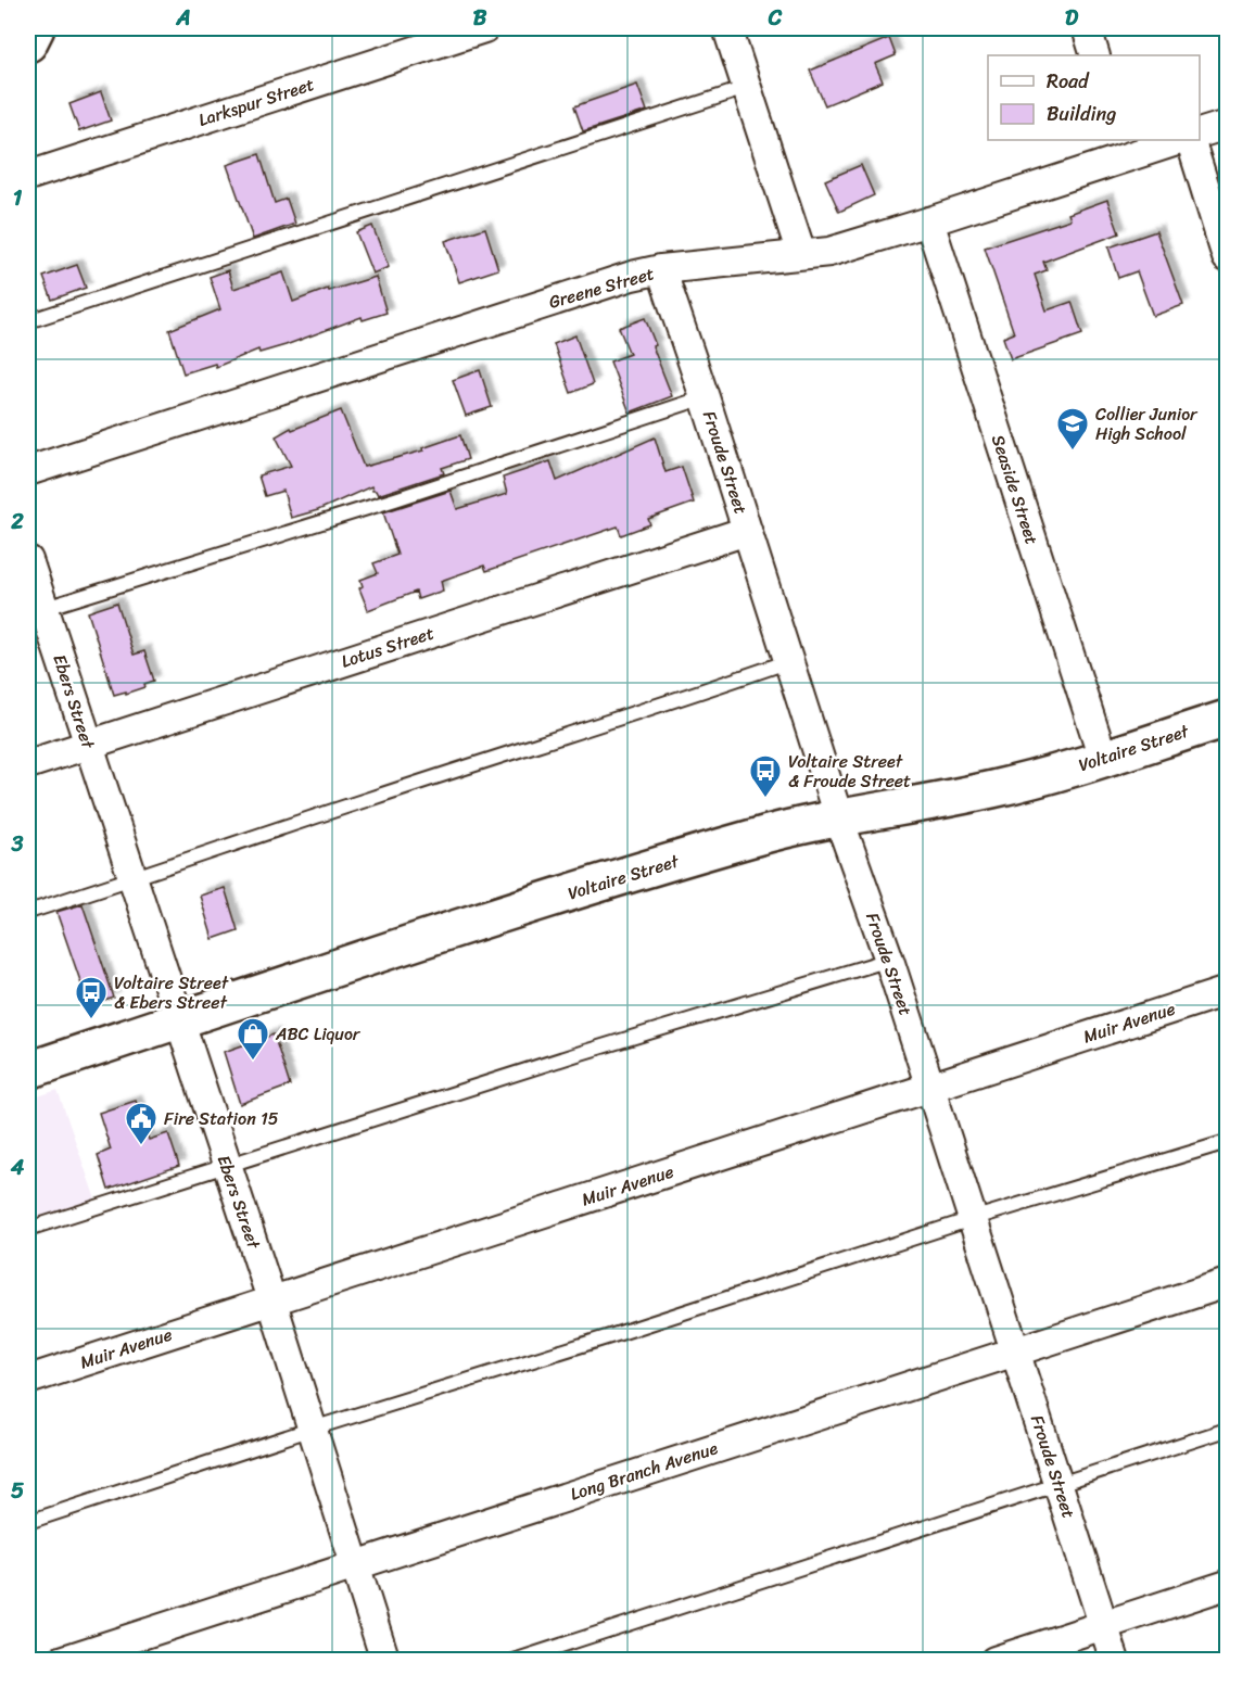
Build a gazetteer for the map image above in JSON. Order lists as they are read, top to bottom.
{
  "streets": {
    "main road": ["Voltaire Street"],
    "street": [
      "Larkspur Street",
      "Greene Street",
      "Froude Street",
      "Seaside Street",
      "Lotus Street",
      "Ebers Street",
      "Muir Avenue",
      "Long Branch Avenue"
    ]
  },
  "crossings": [
    ["Greene Street", "Froude Street"],
    ["Greene Street", "Seaside Street"],
    ["Froude Street", "Lotus Street"],
    ["Froude Street", "Voltaire Street"],
    ["Froude Street", "Muir Avenue"],
    ["Froude Street", "Long Branch Avenue"],
    ["Seaside Street", "Voltaire Street"],
    ["Lotus Street", "Ebers Street"],
    ["Ebers Street", "Voltaire Street"],
    ["Ebers Street", "Muir Avenue"],
    ["Ebers Street", "Long Branch Avenue"]
  ],
  "places": {
    "school or university": ["Collier Junior High School"],
    "bus stop": ["Voltaire Street & Froude Street", "Voltaire Street & Ebers Street"],
    "shop": ["ABC Liquor"],
    "public building": ["Fire Station 15"]
  },
  "legend": ["Road", "Building"],
  "grid": {
    "columns": [
      "A",
      "B",
      "C",
      "D"
    ],
    "rows": [
      "1",
      "2",
      "3",
      "4",
      "5"
    ]
  }
}
